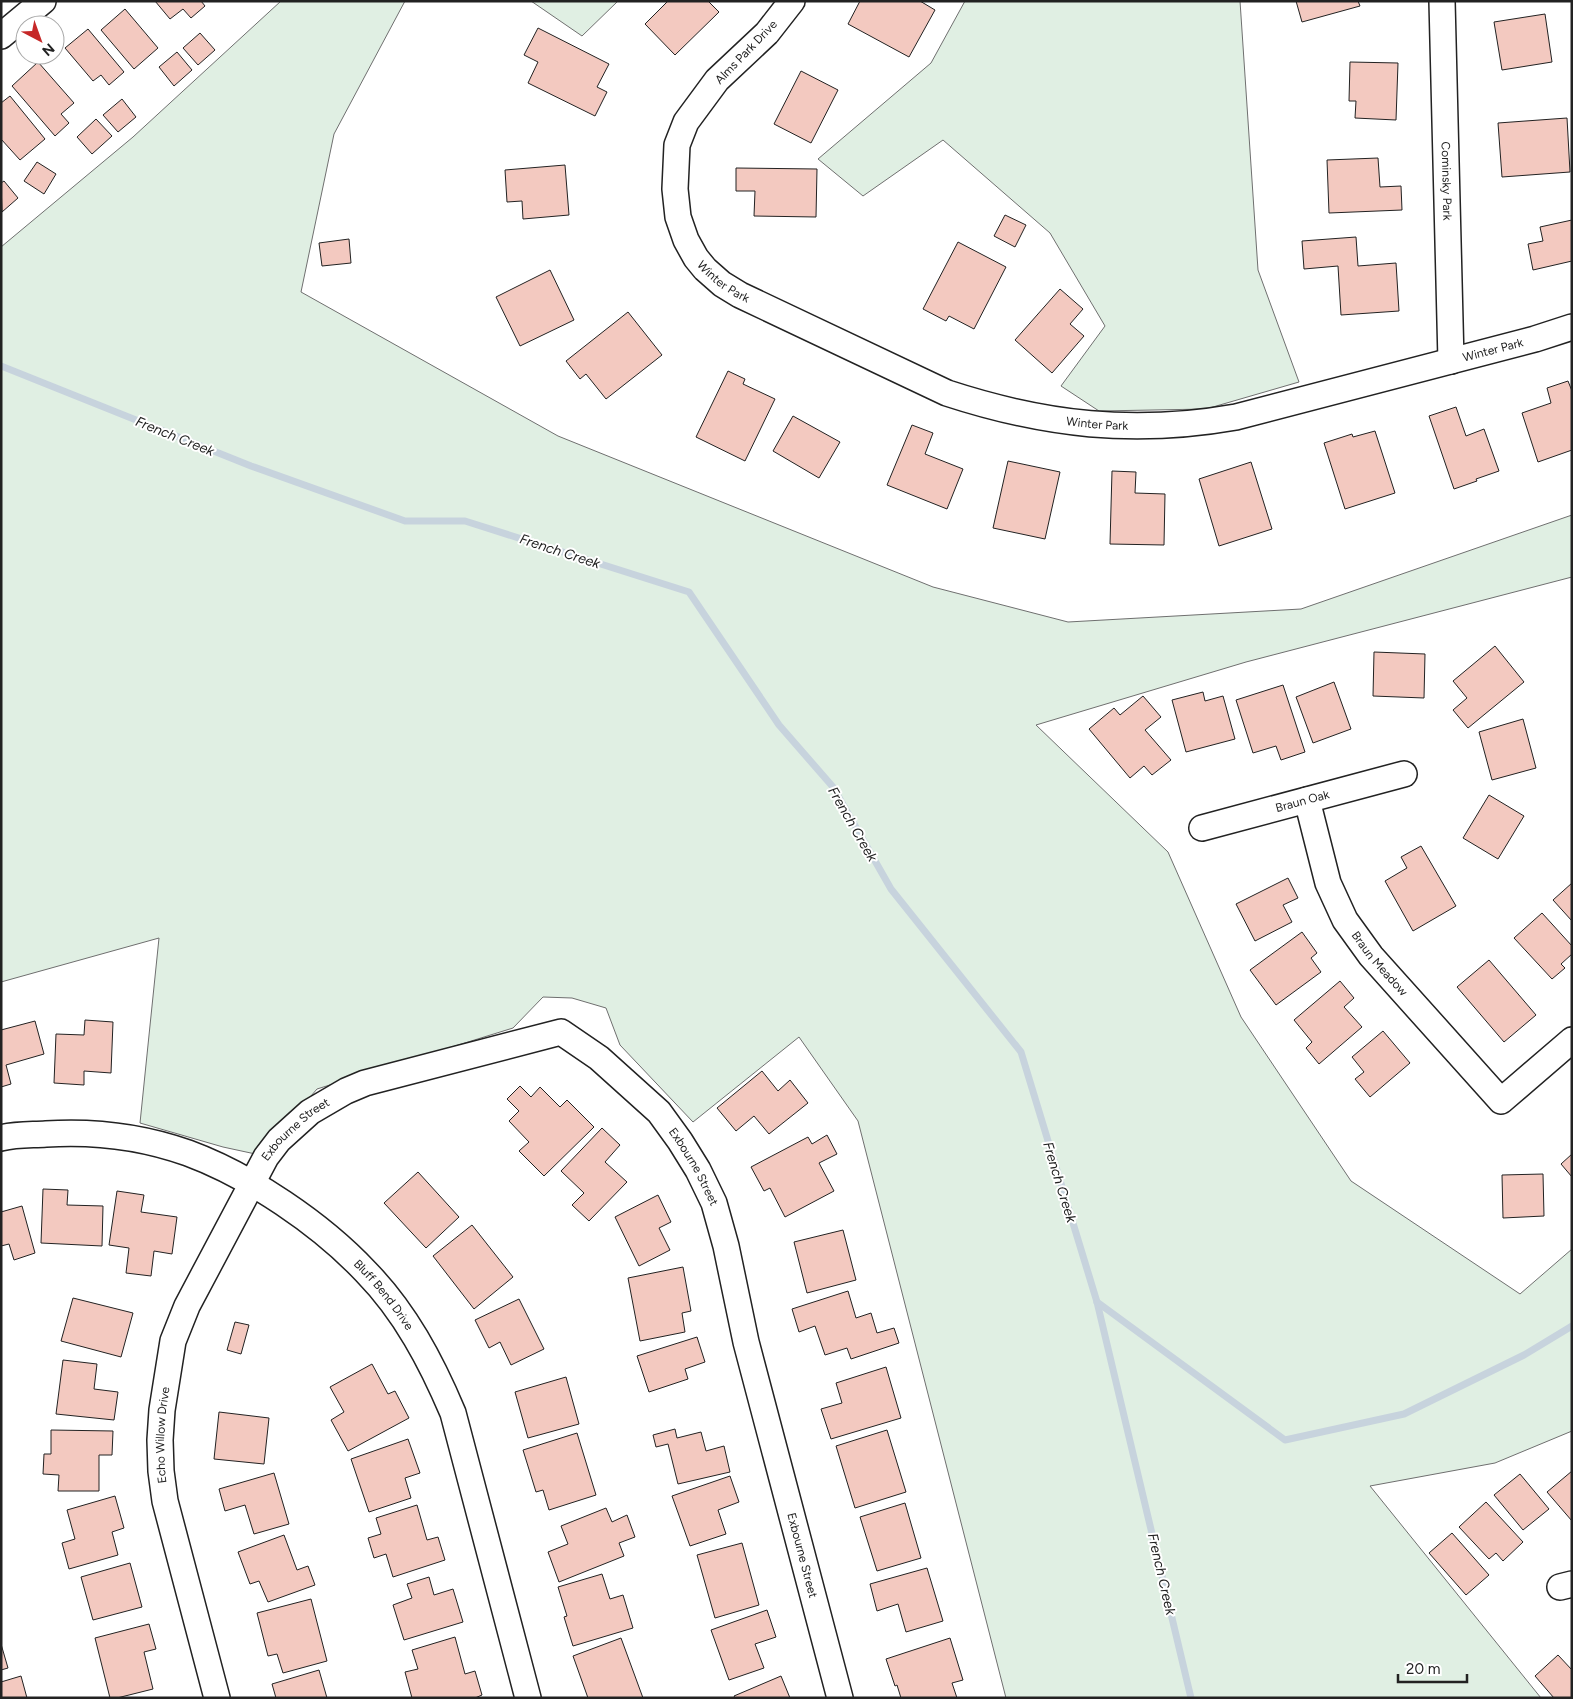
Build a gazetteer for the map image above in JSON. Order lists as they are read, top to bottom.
{
  "streets": {
    "street": [
      "Alms Park Drive",
      "Cominsky Park",
      "Winter Park",
      "Braun Oak",
      "Braun Meadow",
      "Exbourne Street",
      "Bluff Bend Drive",
      "Echo Willow Drive"
    ]
  },
  "crossings": [
    ["Alms Park Drive", "Winter Park"],
    ["Cominsky Park", "Winter Park"],
    ["Braun Oak", "Braun Meadow"],
    ["Exbourne Street", "Bluff Bend Drive"],
    ["Exbourne Street", "Echo Willow Drive"],
    ["Bluff Bend Drive", "Echo Willow Drive"]
  ],
  "water": ["French Creek"],
  "scale_bar": "20 m",
  "north": "bottom right"
}
